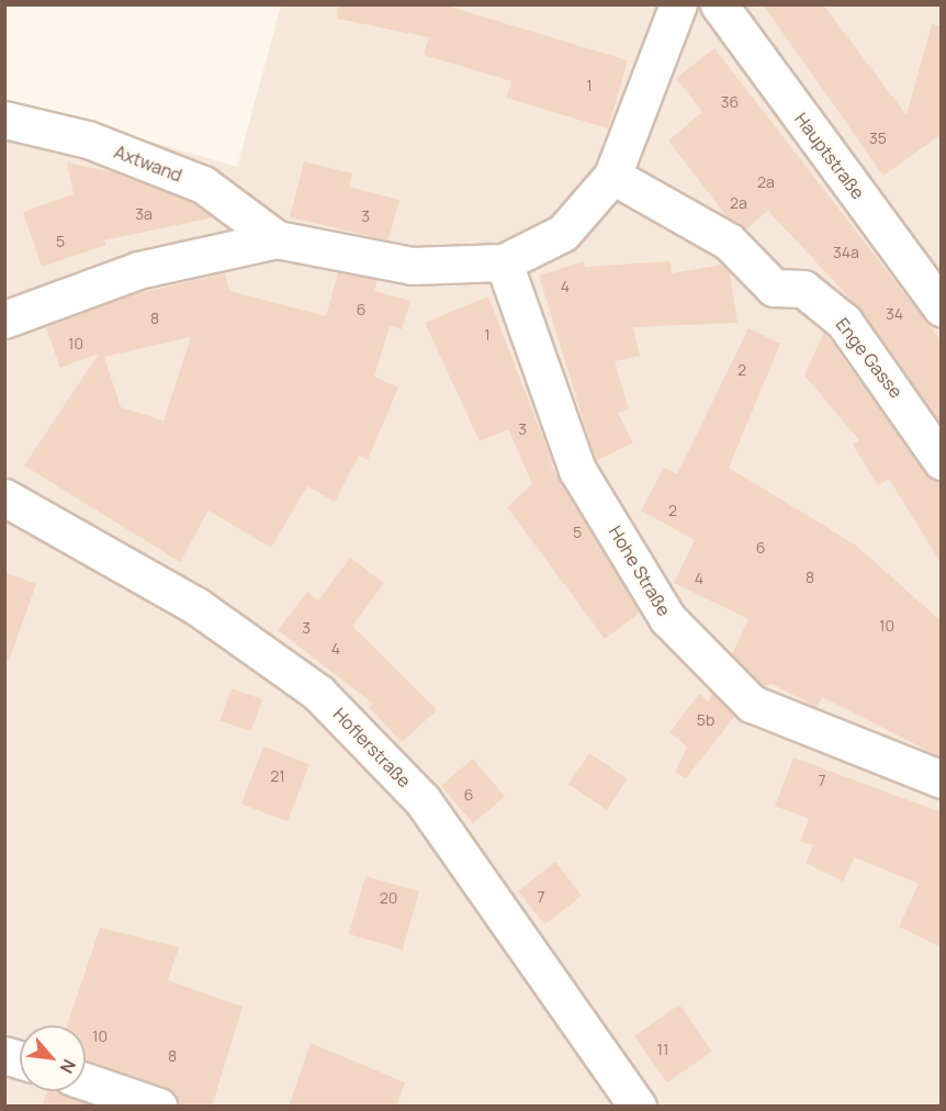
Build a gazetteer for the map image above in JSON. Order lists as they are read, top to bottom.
{
  "streets": {
    "street": [
      "Hauptstraße",
      "Axtwand",
      "Enge Gasse",
      "Hohe Straße",
      "Hoflerstraße"
    ]
  },
  "house_numbers": [
    "1",
    "36",
    "35",
    "2a",
    "2a",
    "3a",
    "3",
    "5",
    "34a",
    "4",
    "6",
    "34",
    "8",
    "1",
    "10",
    "2",
    "3",
    "2",
    "5",
    "6",
    "8",
    "4",
    "10",
    "3",
    "4",
    "5b",
    "21",
    "7",
    "6",
    "7",
    "20",
    "10",
    "11",
    "8"
  ],
  "north": "bottom right"
}
